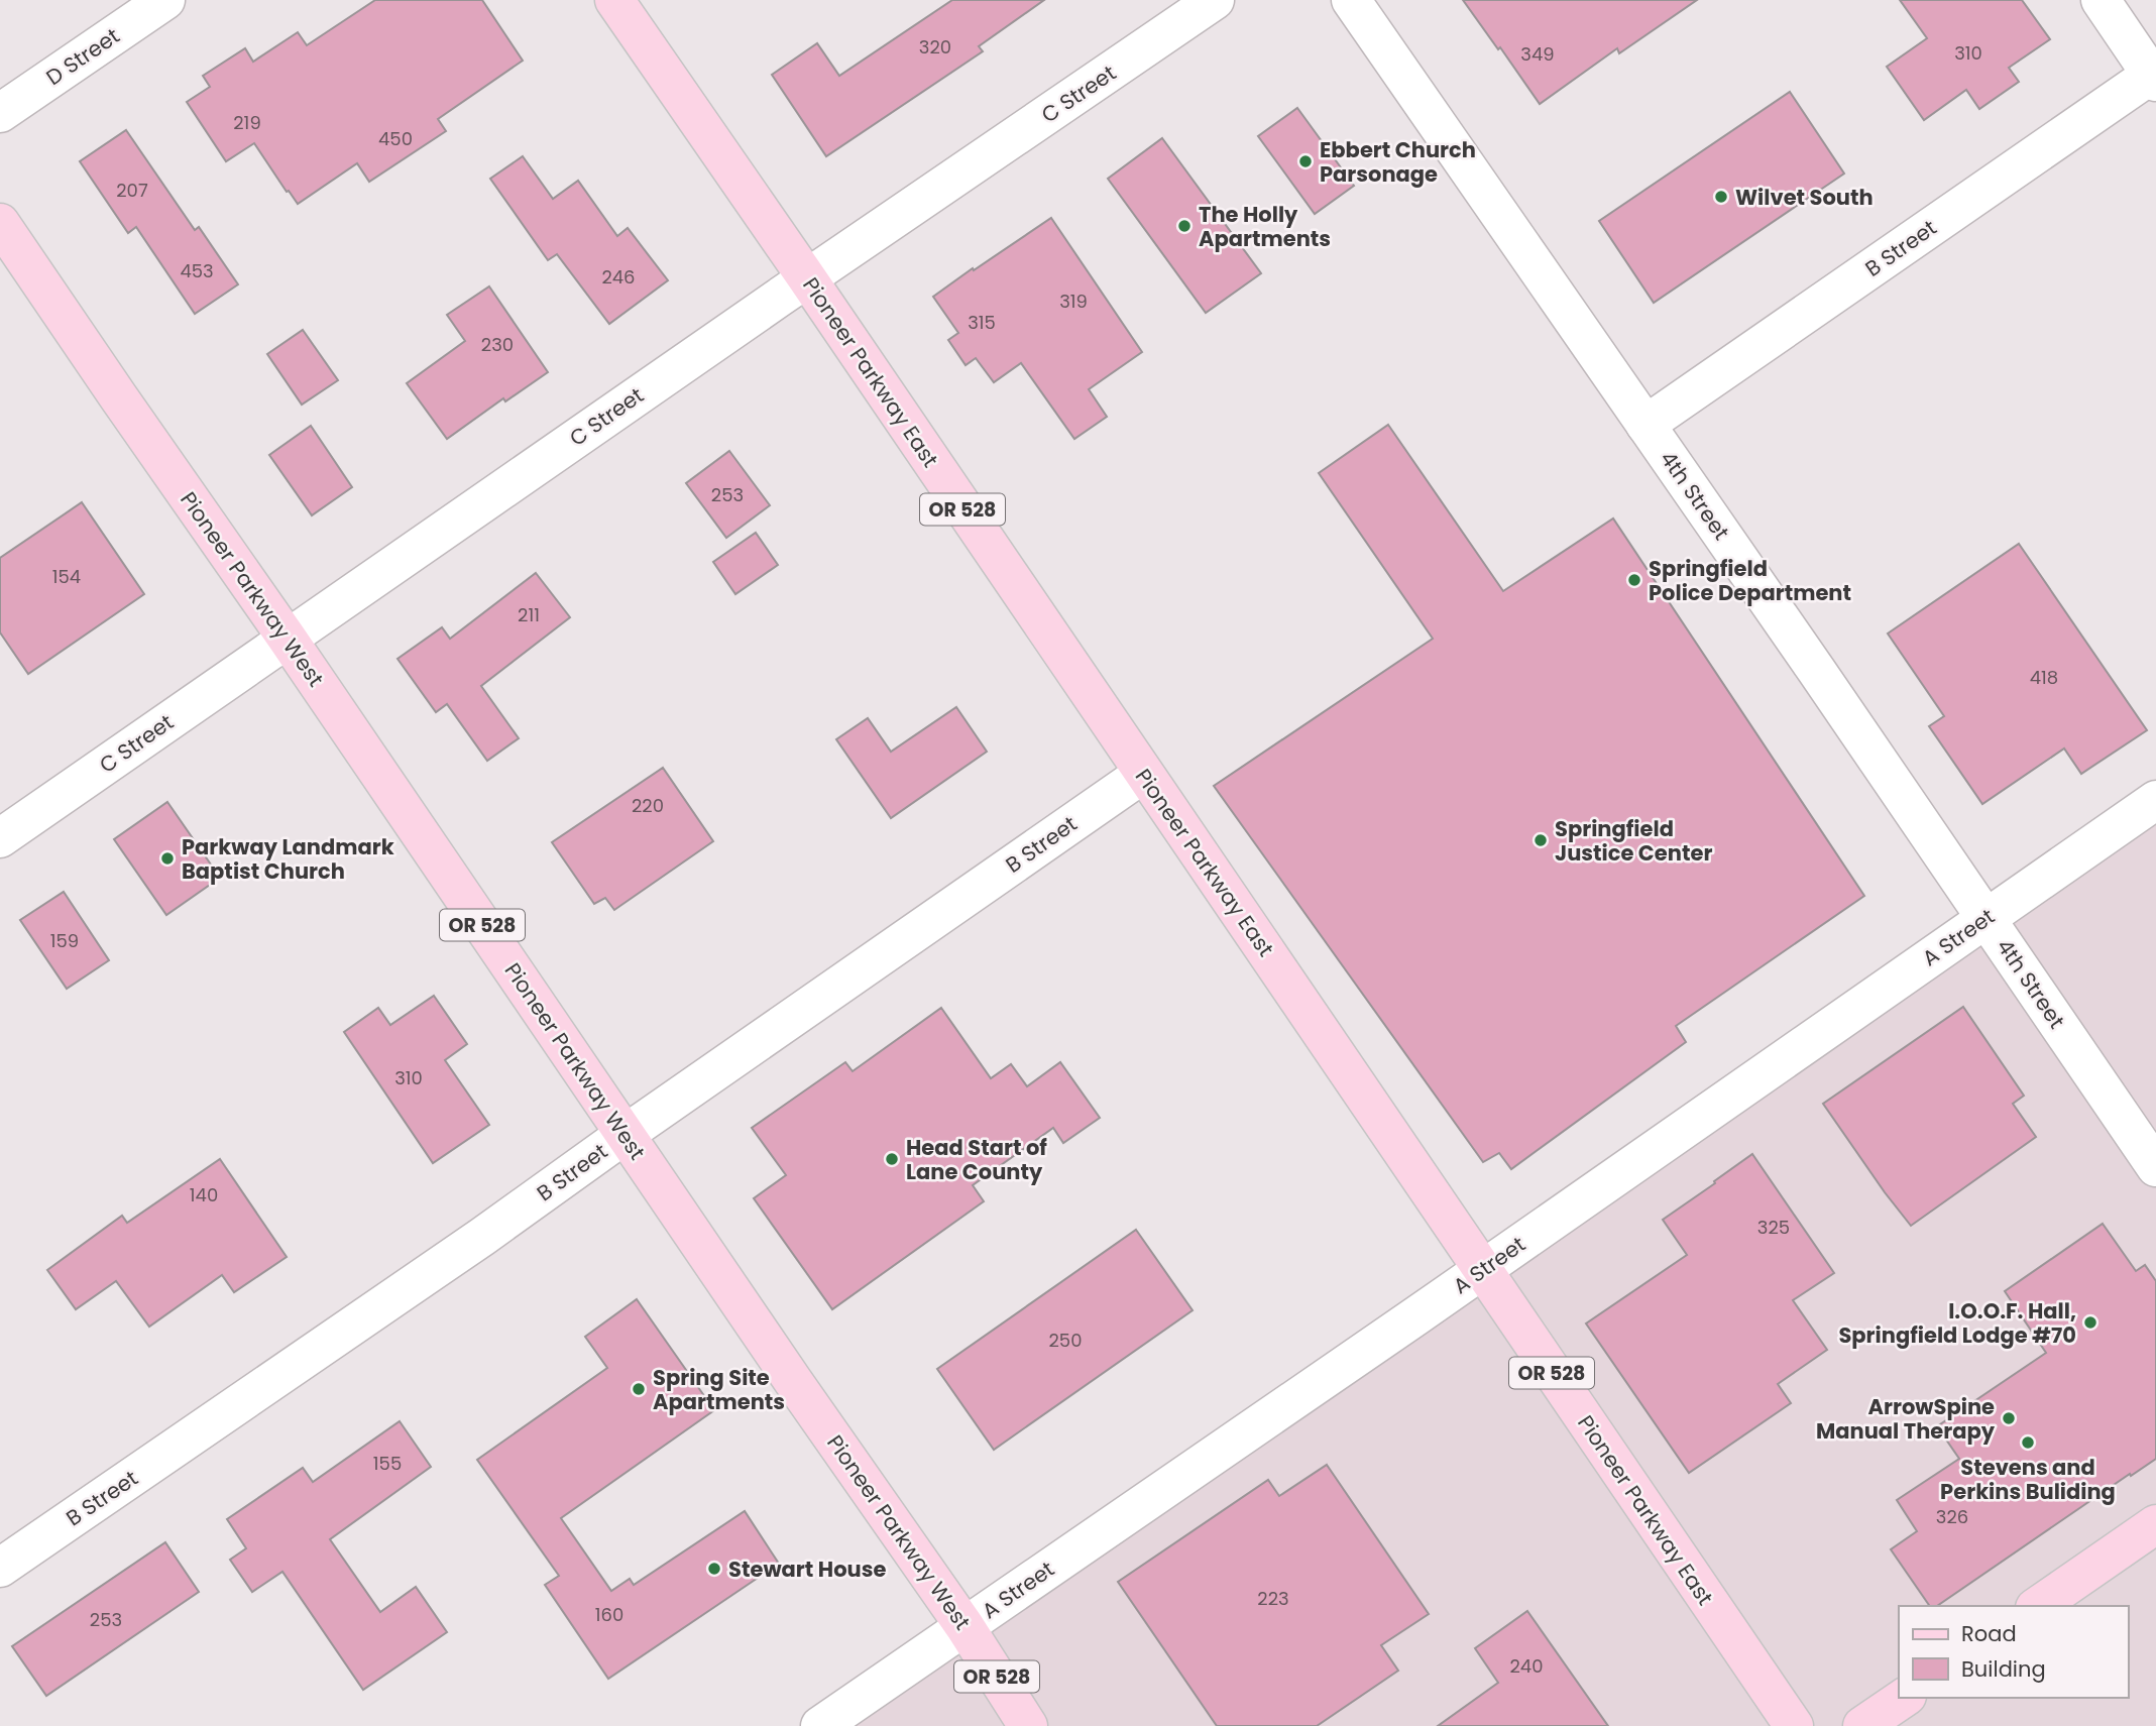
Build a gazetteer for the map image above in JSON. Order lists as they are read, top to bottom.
{
  "streets": {
    "main road": ["Pioneer Parkway East", "OR 528", "Pioneer Parkway West"],
    "street": [
      "D Street",
      "C Street",
      "B Street",
      "4th Street",
      "A Street"
    ]
  },
  "crossings": [
    ["C Street", "Pioneer Parkway East"],
    ["C Street", "Pioneer Parkway West"],
    ["B Street", "Pioneer Parkway East"],
    ["B Street", "4th Street"],
    ["B Street", "Pioneer Parkway West"],
    ["Pioneer Parkway East", "A Street"],
    ["4th Street", "A Street"],
    ["Pioneer Parkway West", "A Street"]
  ],
  "places": [
    "Ebbert Church Parsonage",
    "Wilvet South",
    "The Holly Apartments",
    "Springfield Police Department",
    "Springfield Justice Center",
    "Parkway Landmark Baptist Church",
    "Head Start of Lane County",
    "I.O.O.F. Hall, Springfield Lodge #70",
    "Spring Site Apartments",
    "ArrowSpine Manual Therapy",
    "Stevens and Perkins Buliding",
    "Stewart House"
  ],
  "house_numbers": [
    "320",
    "310",
    "349",
    "219",
    "450",
    "207",
    "453",
    "246",
    "319",
    "315",
    "230",
    "253",
    "154",
    "211",
    "418",
    "220",
    "159",
    "310",
    "140",
    "325",
    "250",
    "155",
    "326",
    "223",
    "160",
    "253",
    "240"
  ],
  "legend": ["Road", "Building"]
}
